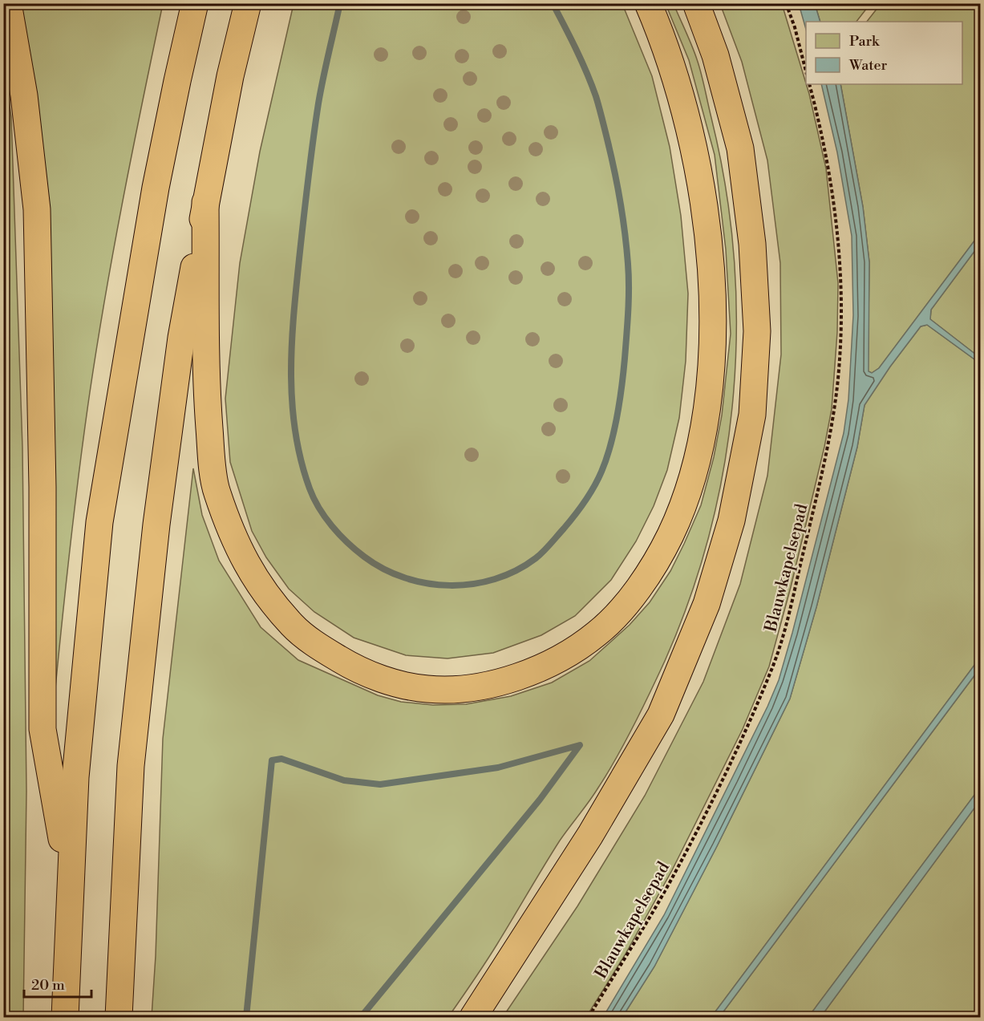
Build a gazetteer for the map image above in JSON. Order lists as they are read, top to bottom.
{
  "streets": {
    "path": ["Blauwkapelsepad"]
  },
  "legend": ["Park", "Water"],
  "scale_bar": "20 m"
}
